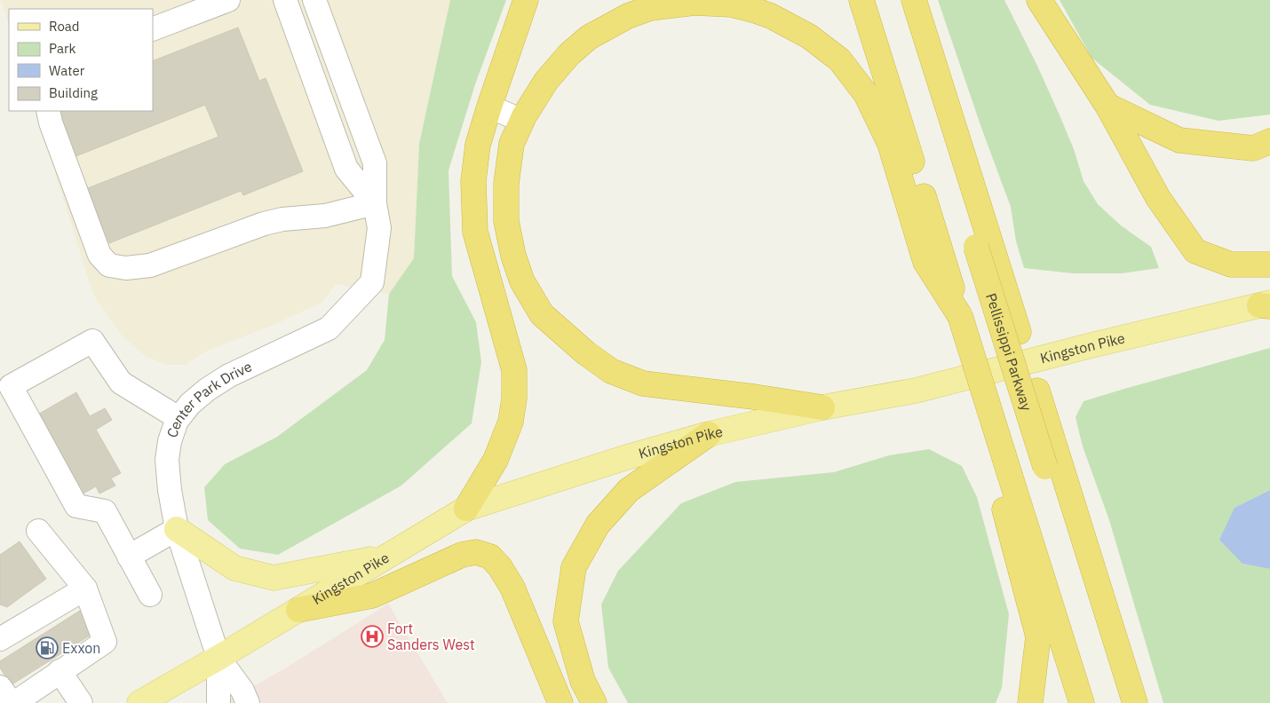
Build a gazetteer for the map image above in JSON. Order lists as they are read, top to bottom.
{
  "streets": {
    "highway": ["Pellissippi Parkway"],
    "main road": ["Kingston Pike"],
    "street": ["Center Park Drive"]
  },
  "crossings": [
    ["Kingston Pike", "Center Park Drive"]
  ],
  "places": {
    "hospital": ["Fort Sanders West"],
    "fuel station": ["Exxon"]
  },
  "legend": [
    "Road",
    "Park",
    "Water",
    "Building"
  ]
}
